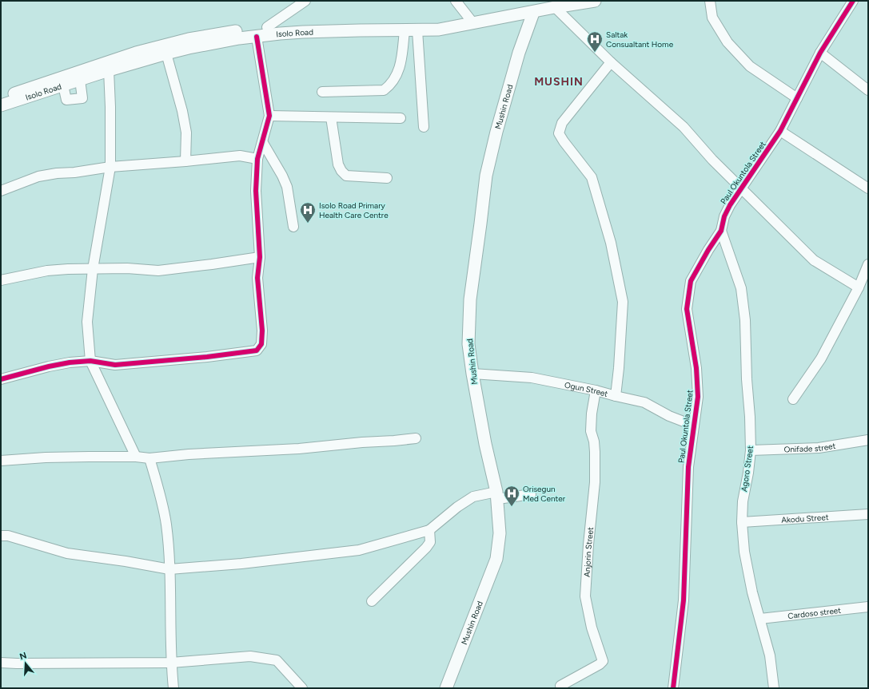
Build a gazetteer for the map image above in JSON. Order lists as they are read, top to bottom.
{
  "streets": {
    "main road": ["Isolo Road", "Mushin Road"],
    "street": [
      "Paul Okuntola Street",
      "Ogun Street",
      "Onifade street",
      "Agoro Street",
      "Akodu Street",
      "Anjorin Street",
      "Cardoso street"
    ]
  },
  "crossings": [
    ["Isolo Road", "Mushin Road"],
    ["Mushin Road", "Ogun Street"],
    ["Paul Okuntola Street", "Ogun Street"],
    ["Paul Okuntola Street", "Agoro Street"],
    ["Ogun Street", "Anjorin Street"],
    ["Onifade street", "Agoro Street"],
    ["Agoro Street", "Akodu Street"],
    ["Agoro Street", "Cardoso street"]
  ],
  "districts": ["MUSHIN"],
  "places": {
    "hospital": ["Saltak Consualtant Home", "Isolo Road Primary Health Care Centre", "Orisegun Med Center"]
  },
  "north": "top"
}
